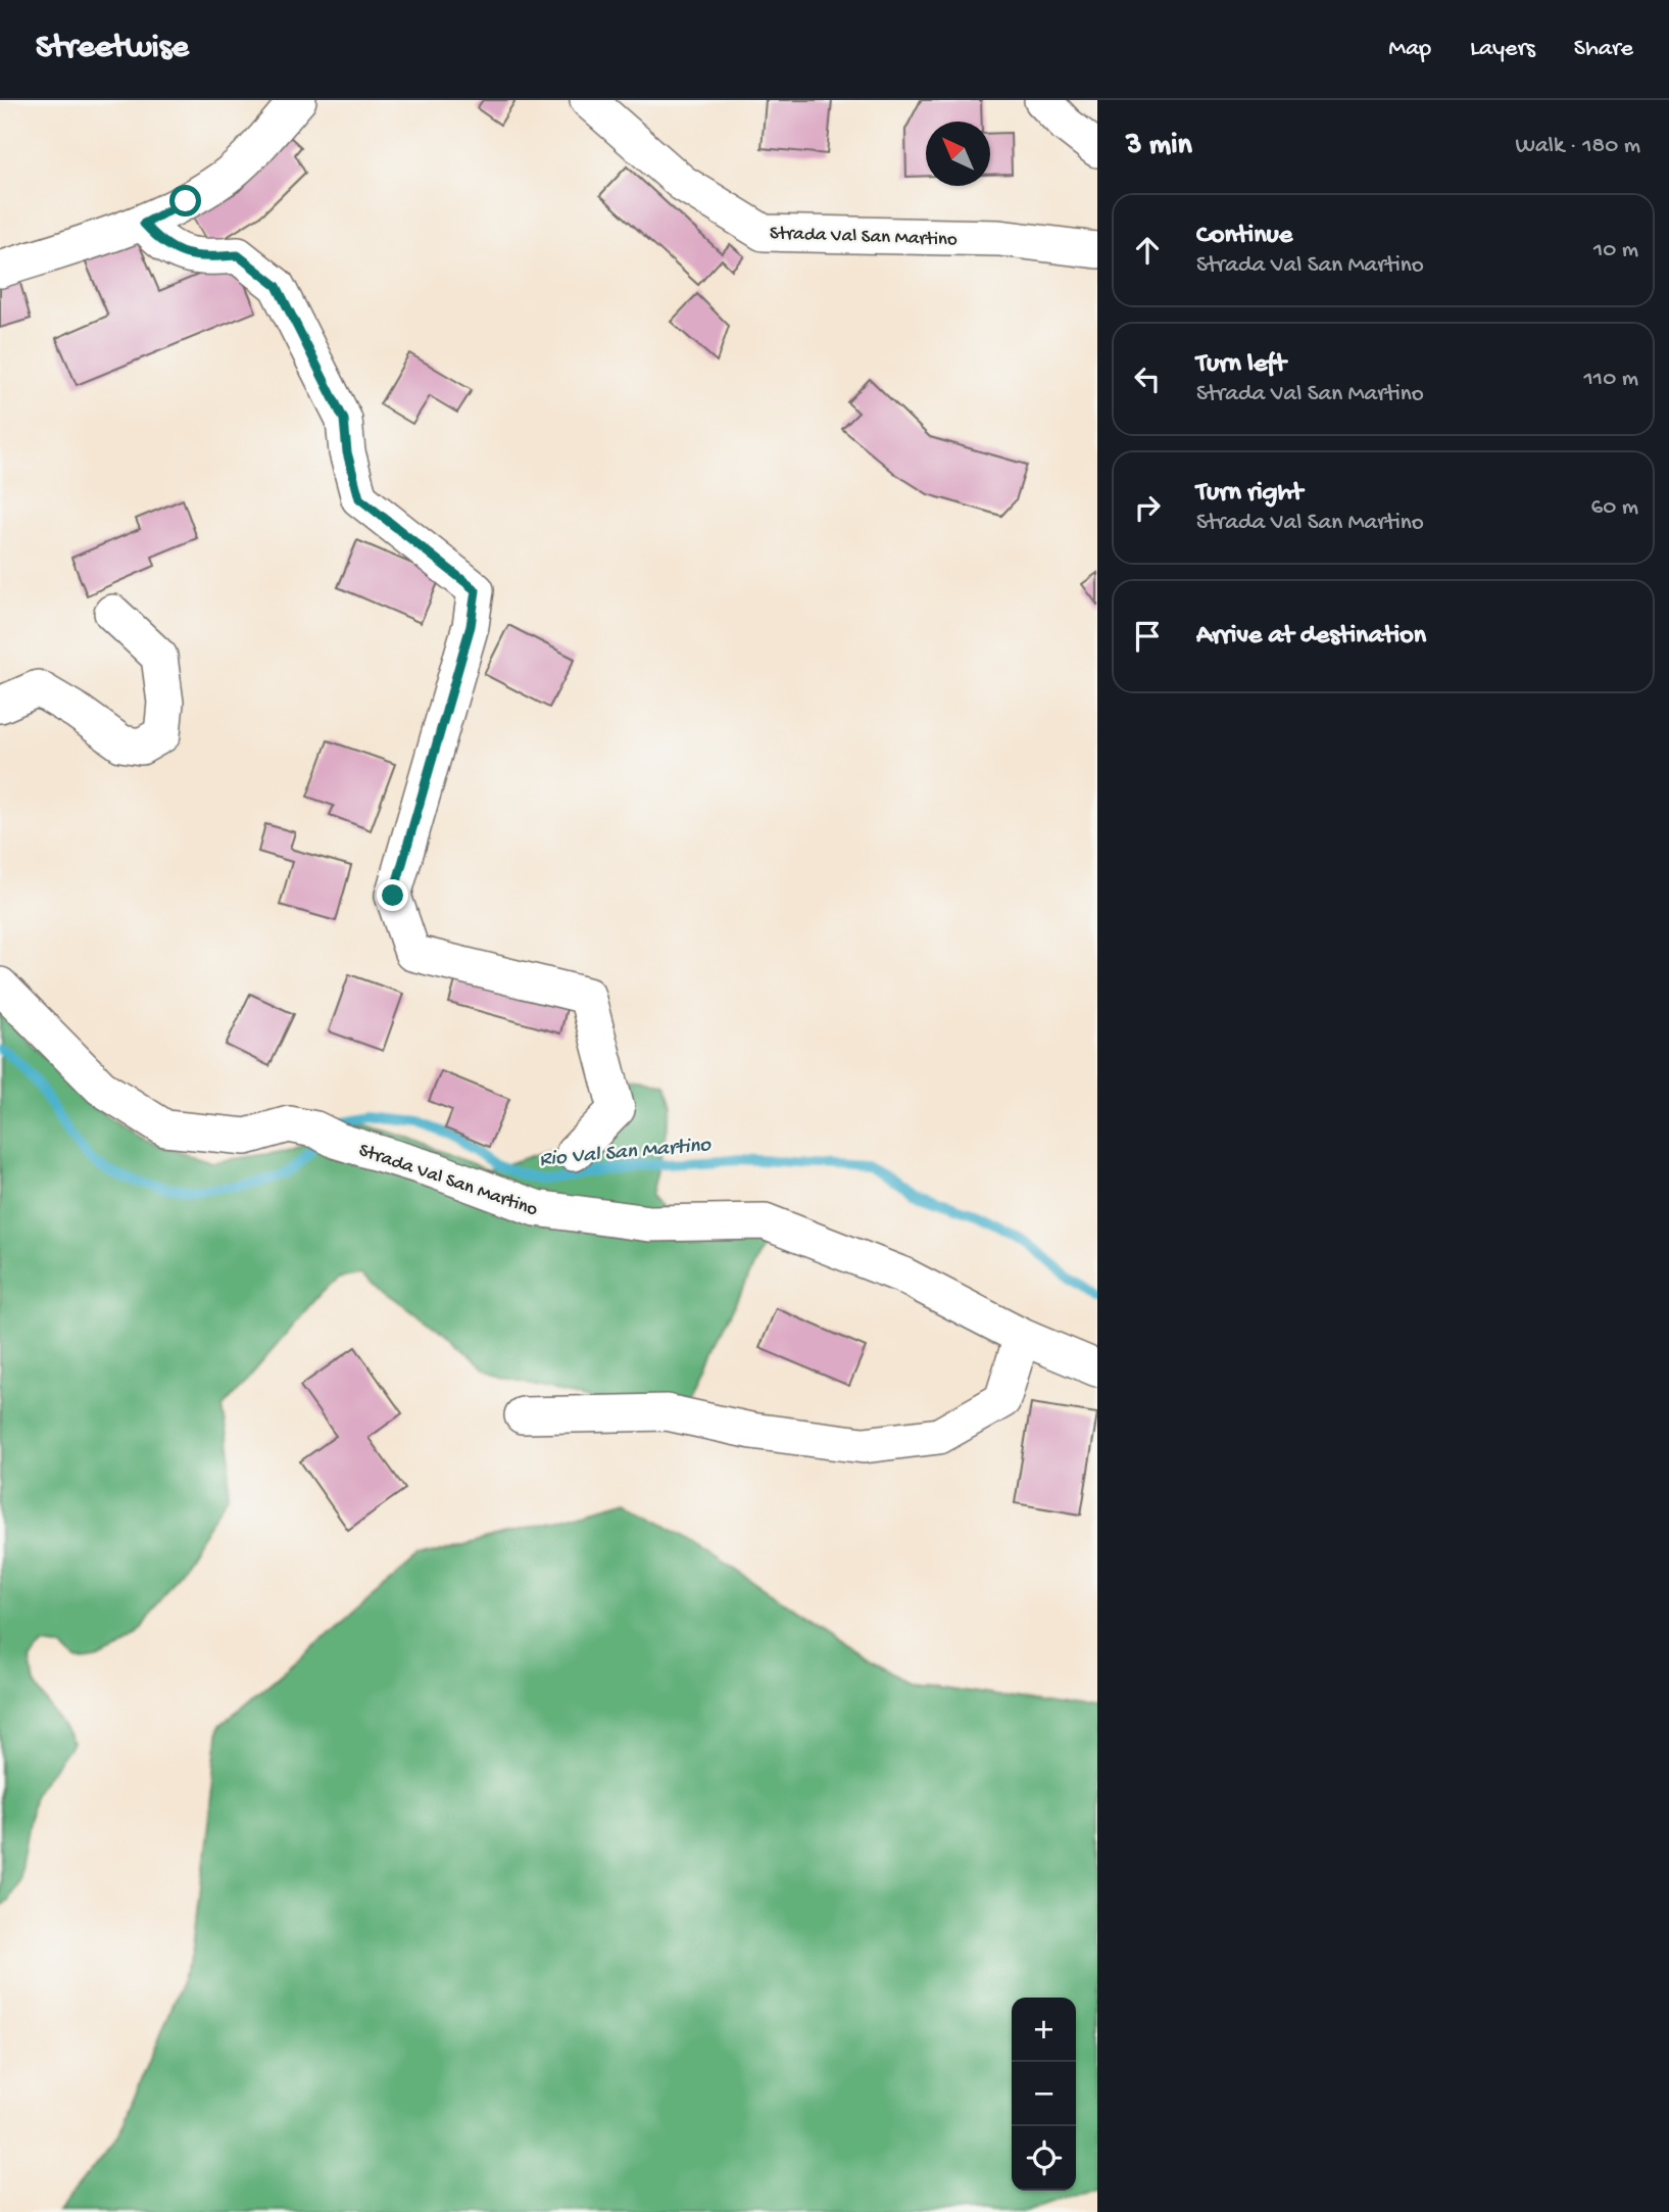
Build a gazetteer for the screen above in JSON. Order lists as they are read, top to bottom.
{
  "streets": {
    "street": ["Strada Val San Martino"]
  },
  "water": ["Rio Val San Martino"],
  "north": "top left",
  "page": {
    "header": "Streetwise",
    "nav": ["Map", "Layers", "Share"],
    "heading": ["3 min", "Walk · 180 m"],
    "list": [
      ["Continue", "Strada Val San Martino", "10 m"],
      ["Turn left", "Strada Val San Martino", "110 m"],
      ["Turn right", "Strada Val San Martino", "60 m"],
      "Arrive at destination"
    ],
    "map_buttons": ["+", "−"]
  }
}
